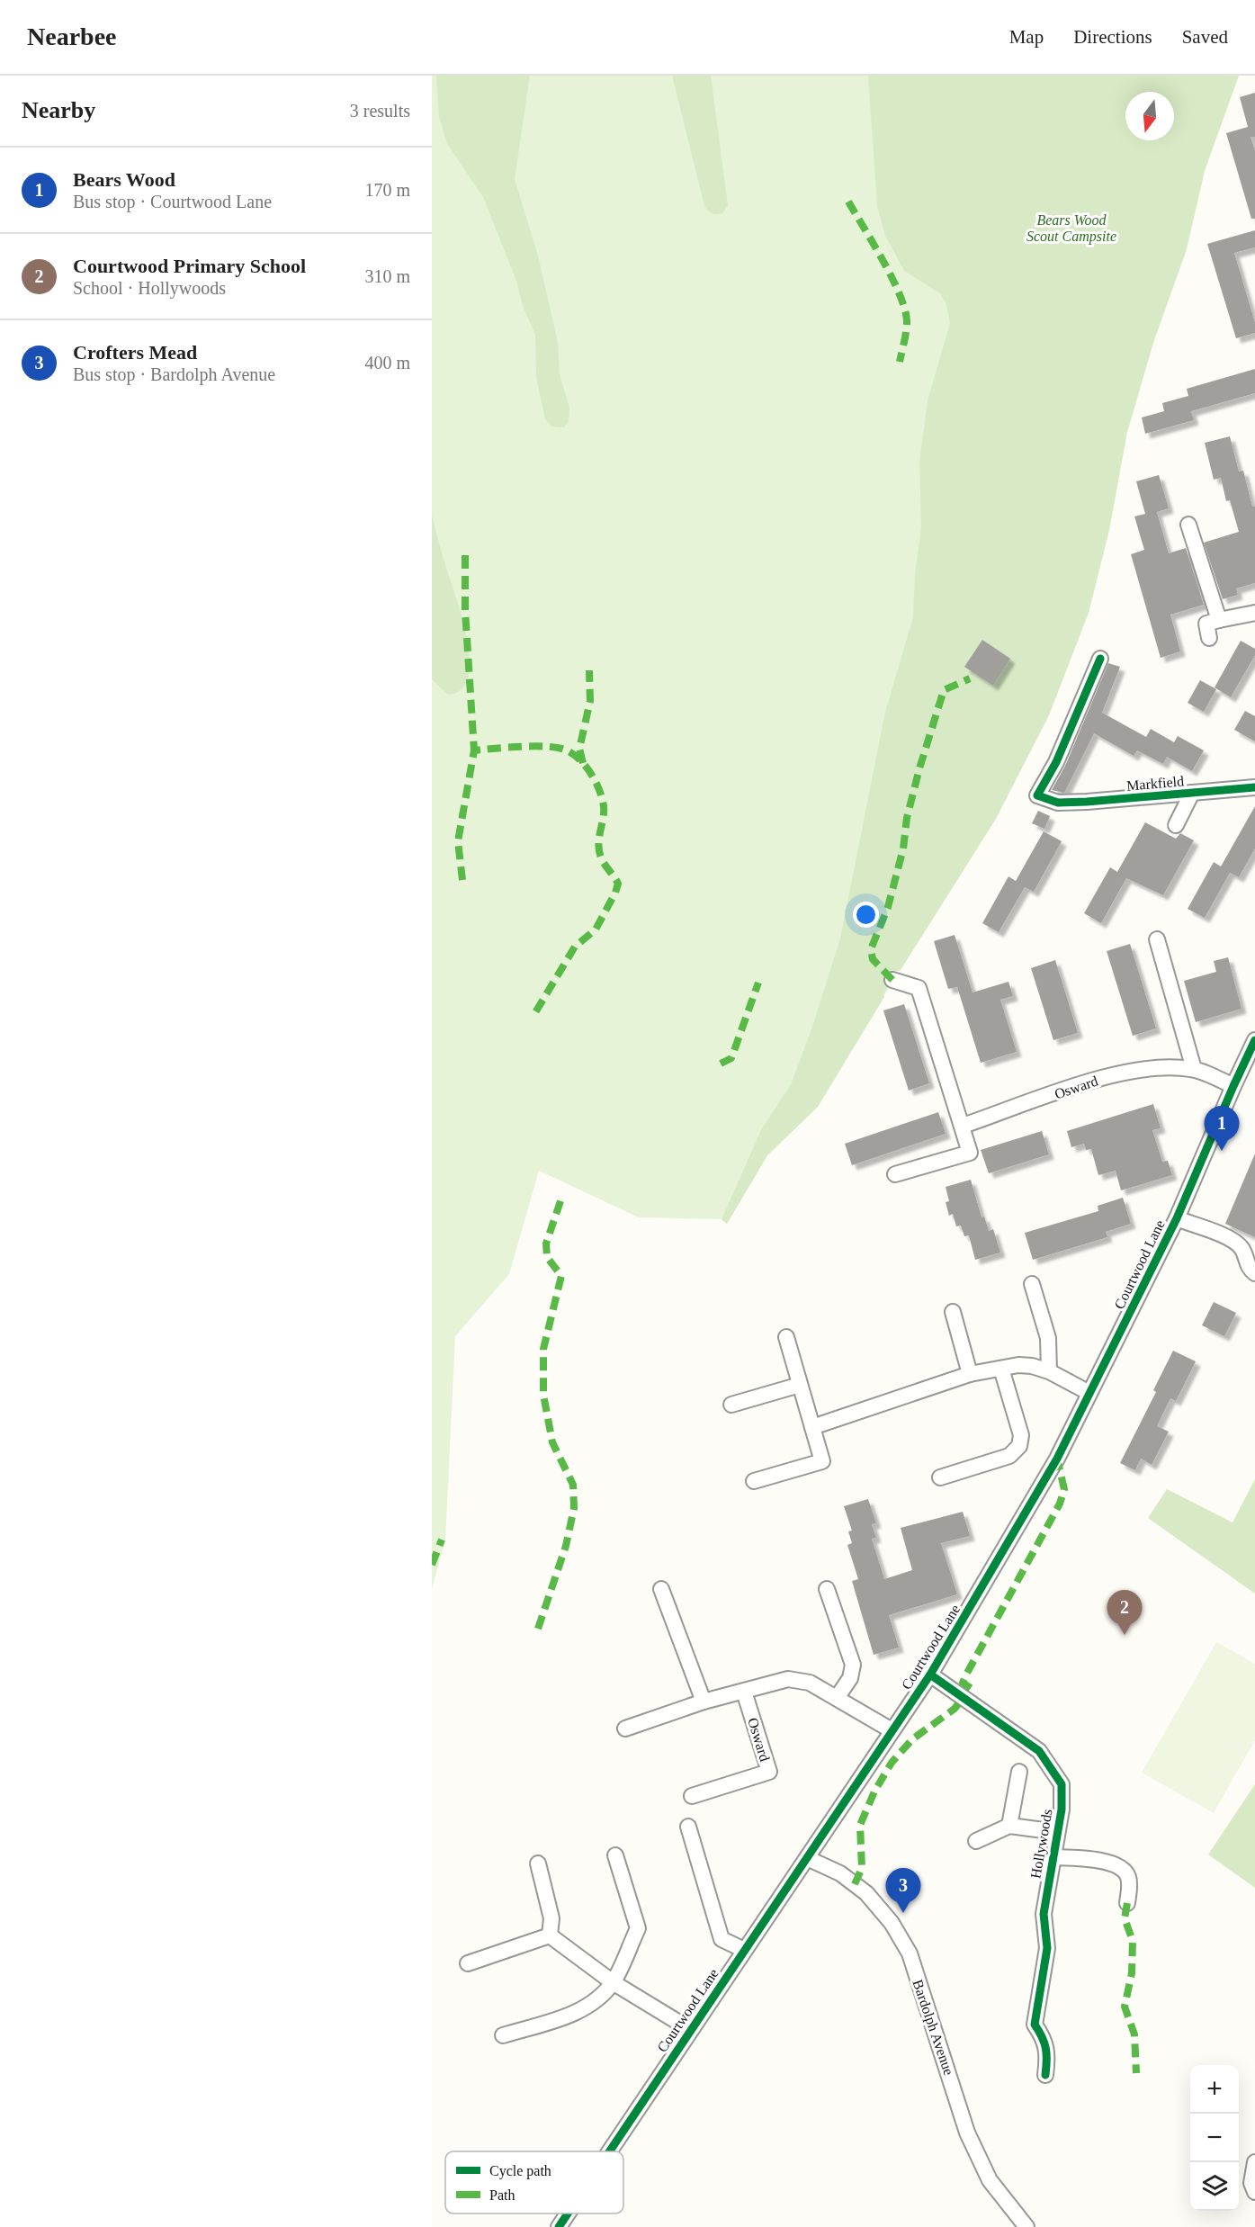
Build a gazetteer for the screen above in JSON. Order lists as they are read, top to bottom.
{
  "streets": {
    "street": [
      "Markfield",
      "Osward",
      "Courtwood Lane",
      "Hollywoods",
      "Bardolph Avenue"
    ]
  },
  "crossings": [
    ["Osward", "Courtwood Lane"],
    ["Courtwood Lane", "Hollywoods"],
    ["Courtwood Lane", "Bardolph Avenue"]
  ],
  "parks": ["Bears Wood Scout Campsite"],
  "legend": ["Cycle path", "Path"],
  "north": "bottom",
  "page": {
    "header": "Nearbee",
    "nav": ["Map", "Directions", "Saved"],
    "heading": ["Nearby", "3 results"],
    "list": [
      {
        "mark": "1",
        "name": "Bears Wood",
        "note": "Bus stop · Courtwood Lane",
        "value": "170 m"
      },
      {
        "mark": "2",
        "name": "Courtwood Primary School",
        "note": "School · Hollywoods",
        "value": "310 m"
      },
      {
        "mark": "3",
        "name": "Crofters Mead",
        "note": "Bus stop · Bardolph Avenue",
        "value": "400 m"
      }
    ],
    "pins": ["1", "2", "3"],
    "map_buttons": ["+", "−"]
  }
}
